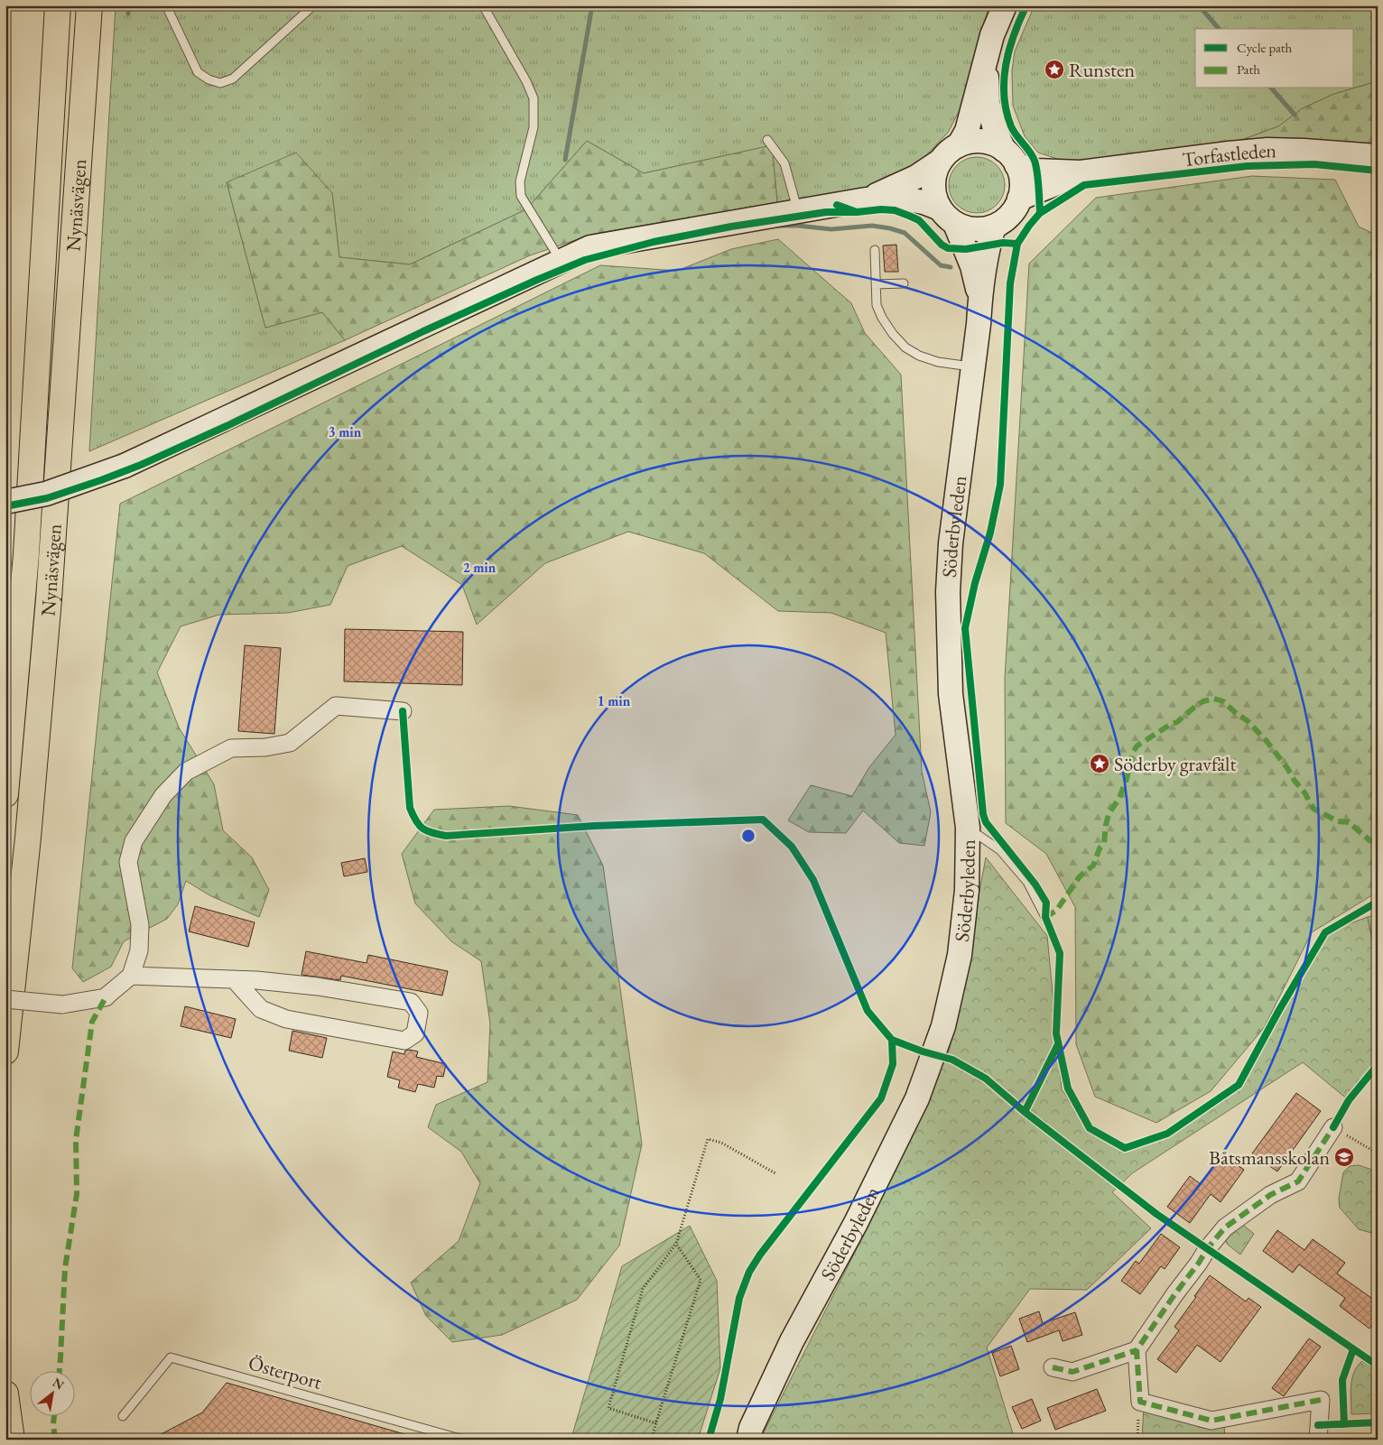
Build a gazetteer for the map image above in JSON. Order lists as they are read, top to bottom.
{
  "streets": {
    "highway": ["Nynäsvägen"],
    "street": ["Torfastleden", "Söderbyleden"],
    "lane": ["Österport"]
  },
  "crossings": [
    ["Torfastleden", "Söderbyleden"]
  ],
  "places": {
    "place": ["Runsten", "Söderby gravfält"],
    "school or university": ["Båtsmansskolan"]
  },
  "legend": ["Cycle path", "Path"],
  "north": "top right",
  "rings": ["3 min", "2 min", "1 min"]
}
